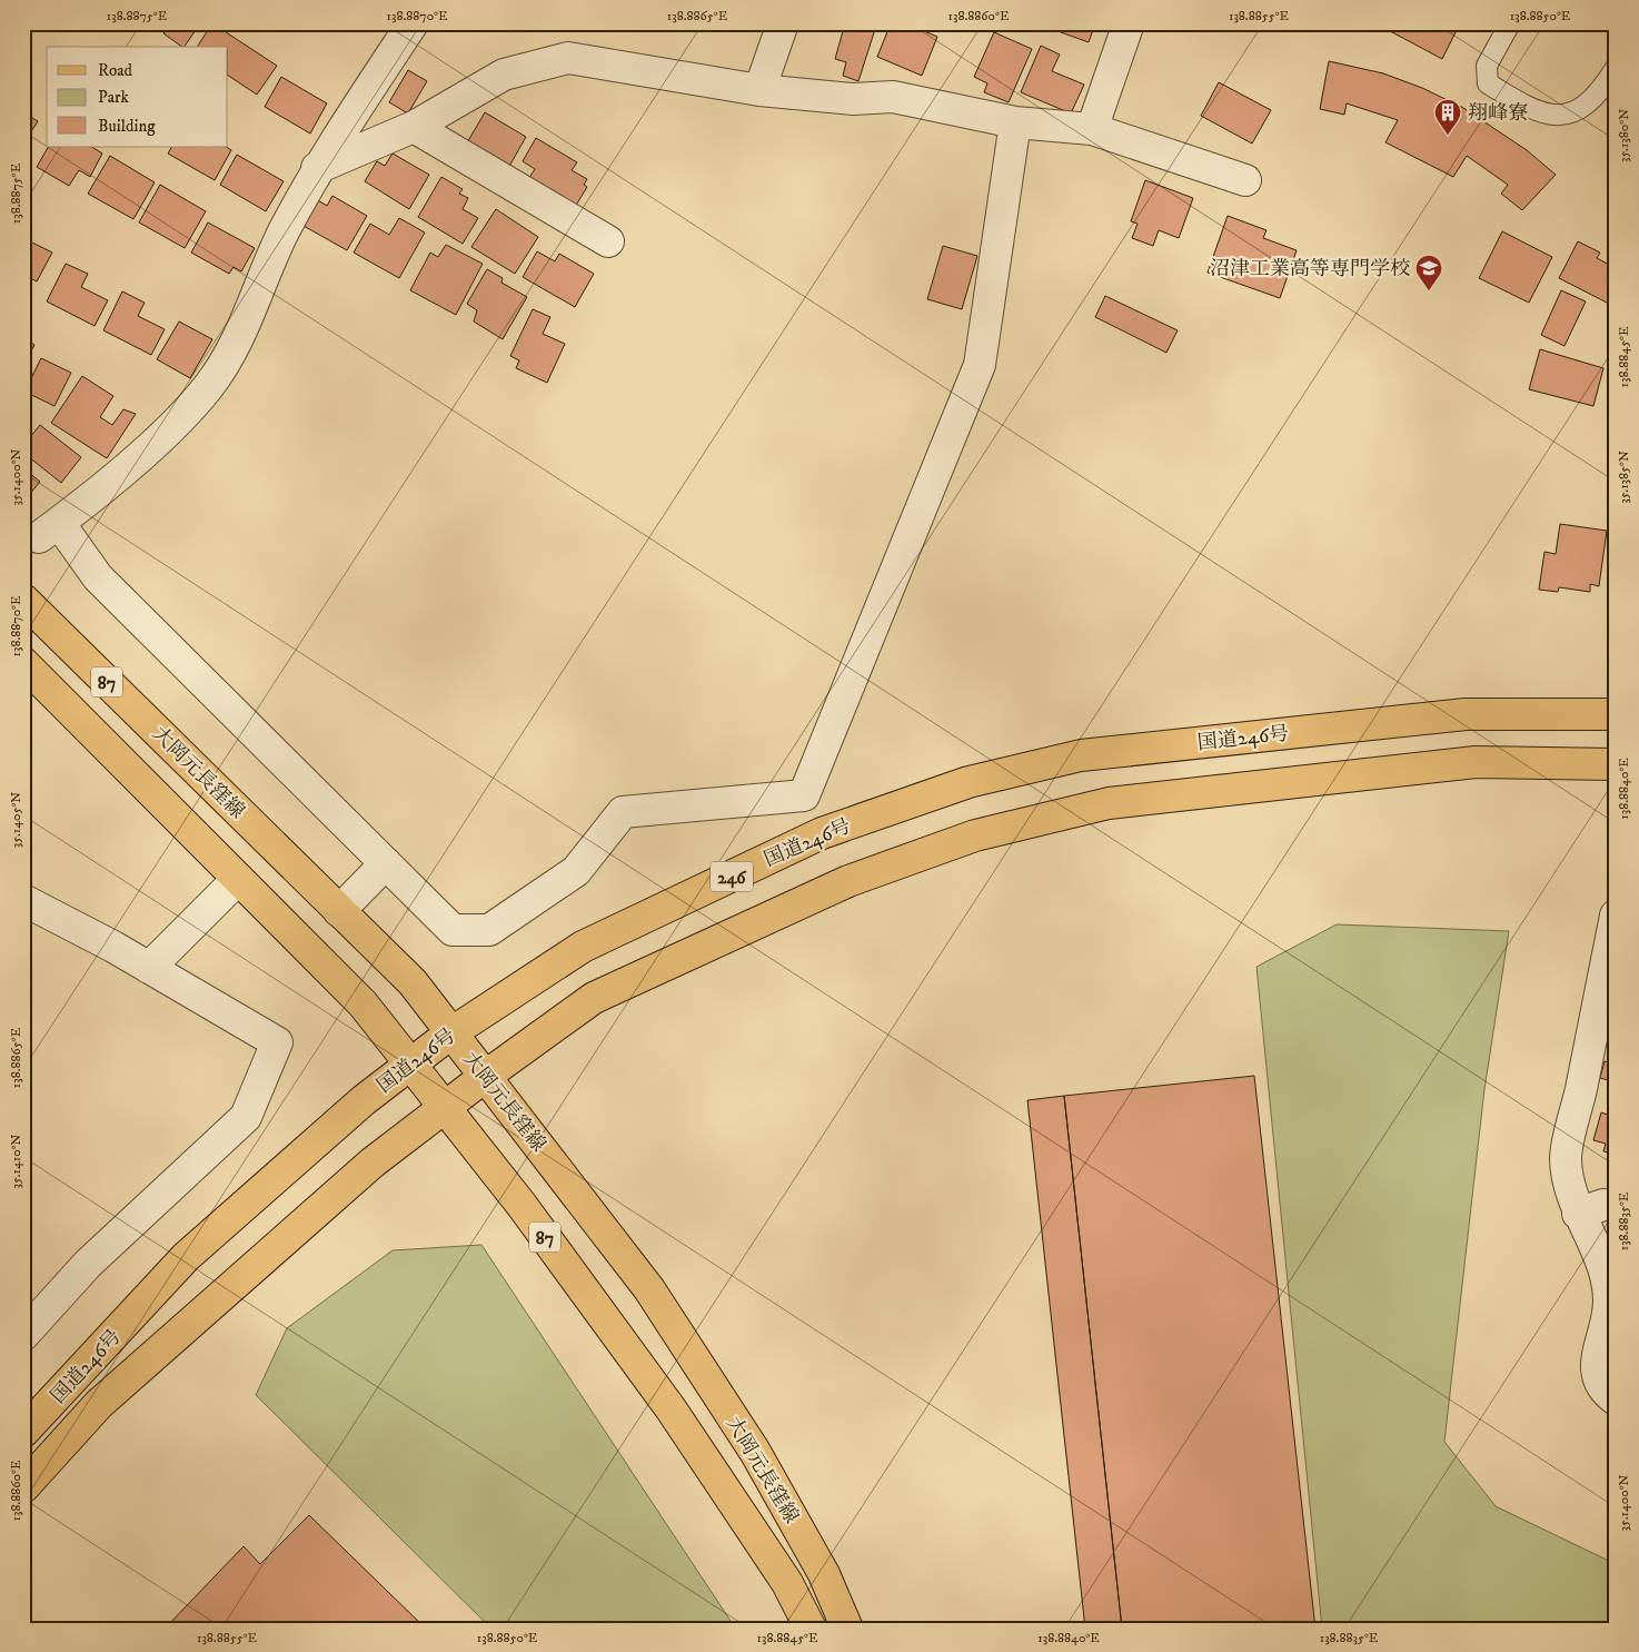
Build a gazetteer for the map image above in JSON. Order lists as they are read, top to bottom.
{
  "streets": {
    "main road": [
      "87",
      "国道246号",
      "大岡元長窪線",
      "246"
    ]
  },
  "crossings": [
    ["国道246号", "大岡元長窪線"]
  ],
  "places": {
    "building": ["翔峰寮"],
    "school or university": ["沼津工業高等専門学校"]
  },
  "legend": ["Road", "Park", "Building"],
  "coordinates": [
    "138.8875°E",
    "138.8870°E",
    "138.8865°E",
    "138.8860°E",
    "138.8855°E",
    "138.8850°E",
    "35.1380°N",
    "138.8845°E",
    "35.1385°N",
    "35.1400°N",
    "138.8840°E",
    "35.1405°N",
    "35.1410°N",
    "138.8835°E"
  ]
}
